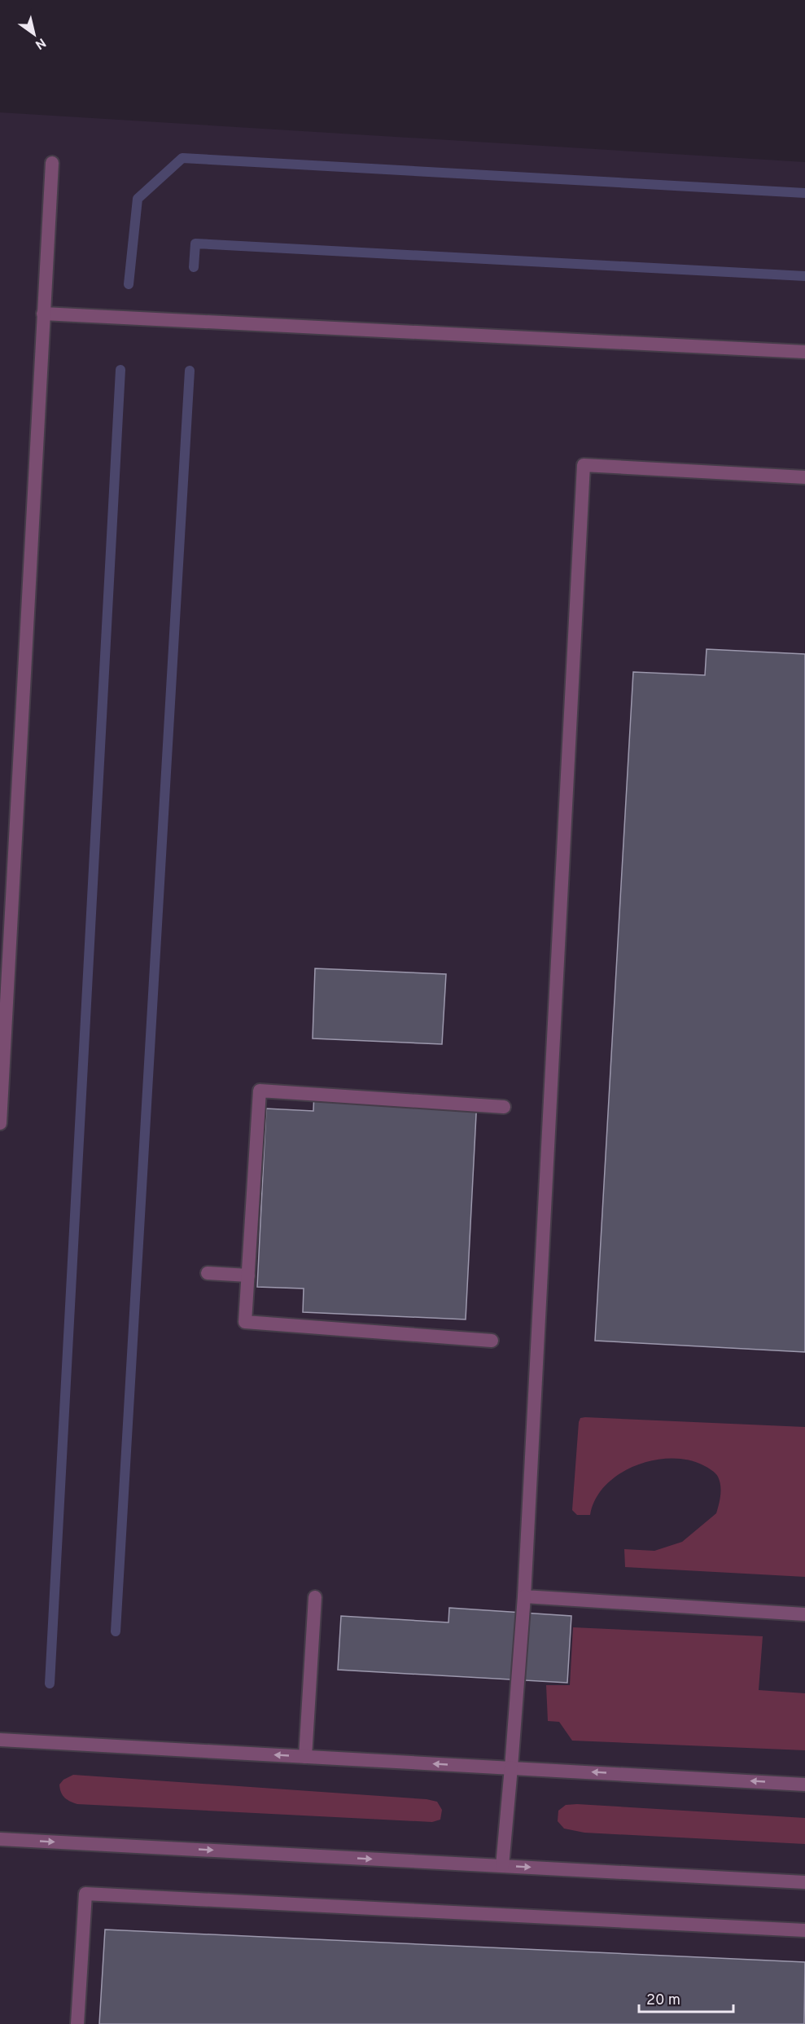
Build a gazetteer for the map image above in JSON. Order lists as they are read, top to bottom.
{
  "scale_bar": "20 m",
  "north": "bottom right"
}
